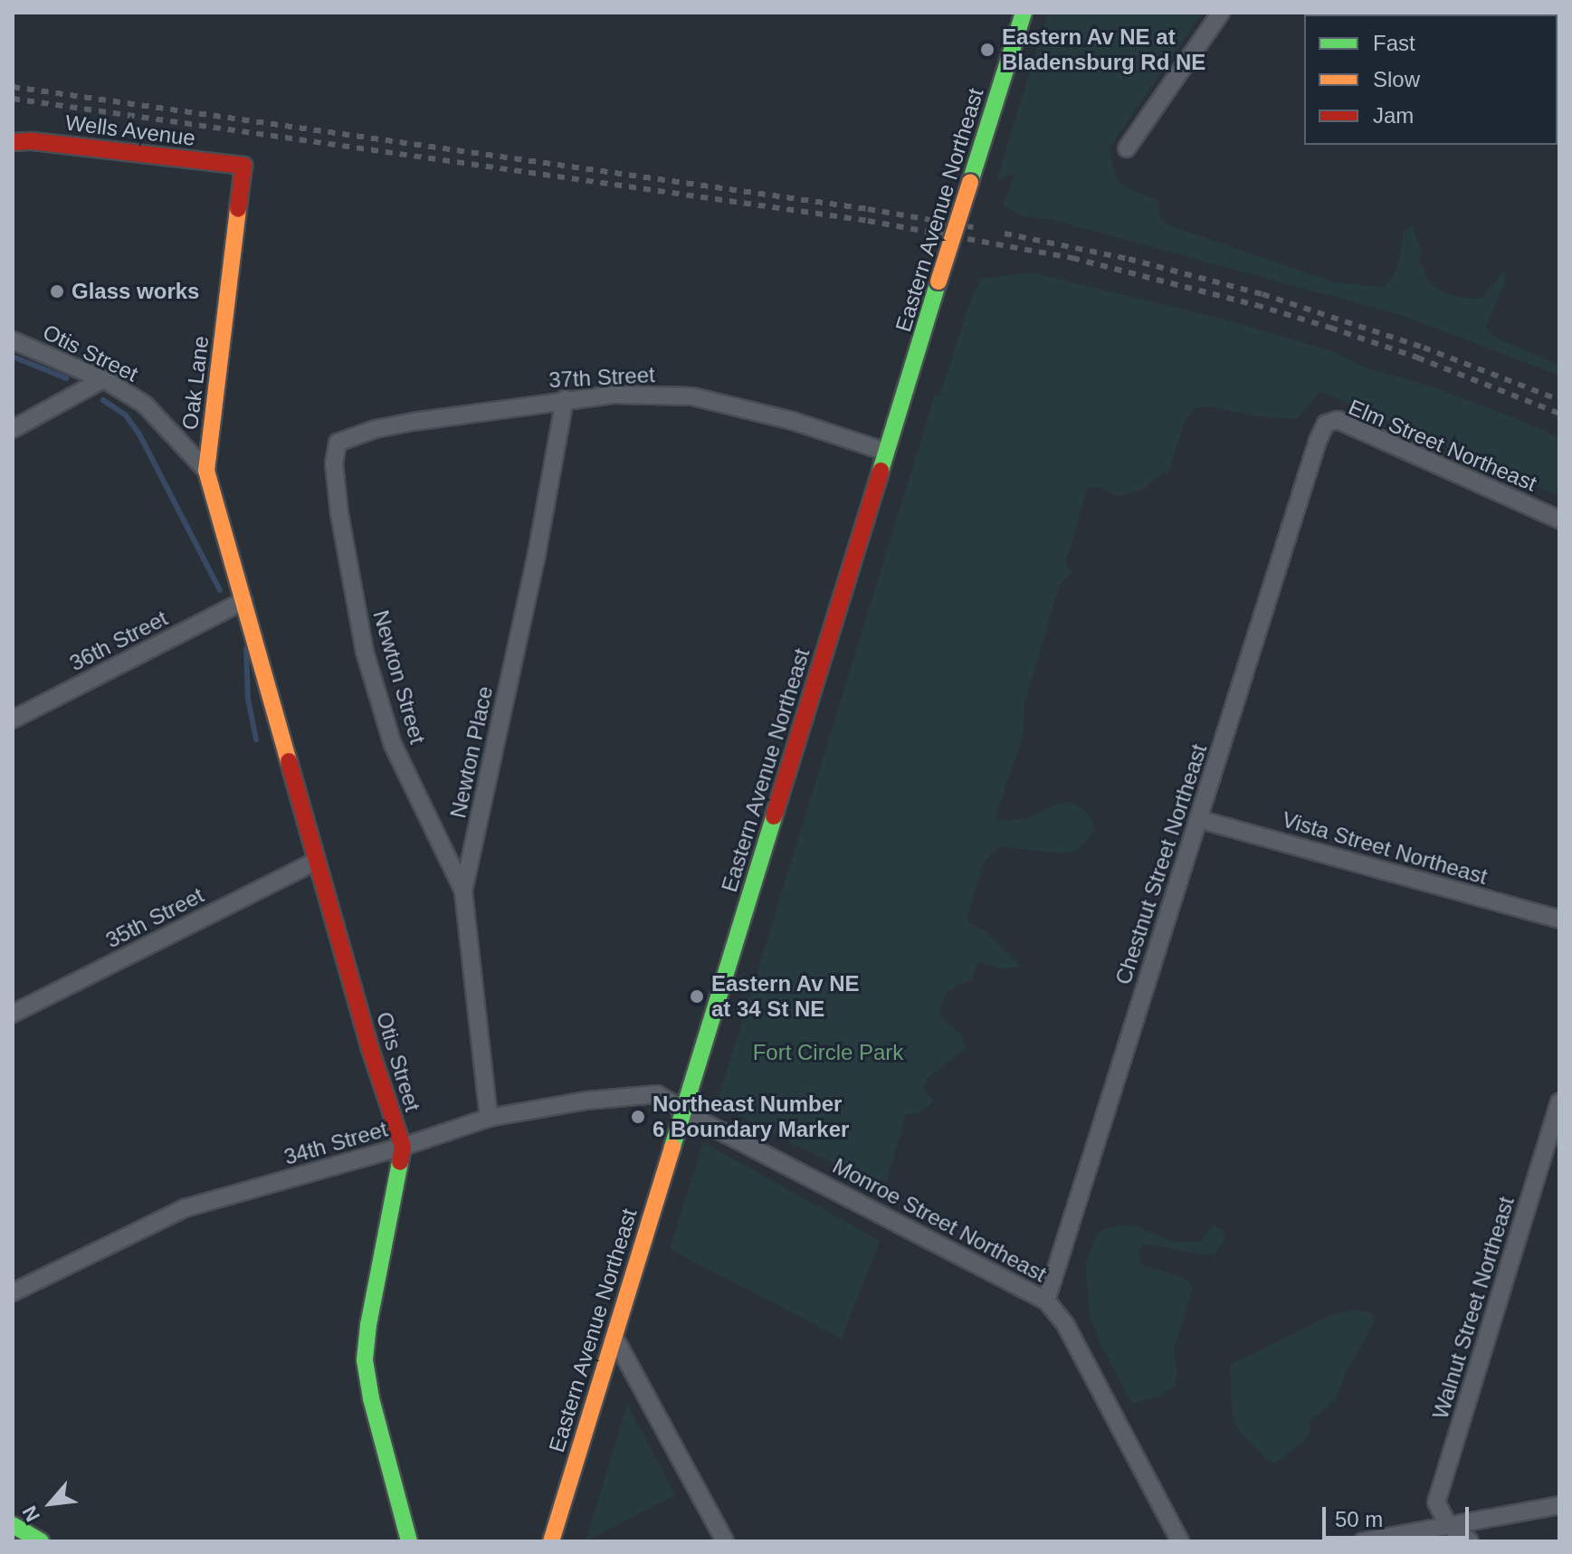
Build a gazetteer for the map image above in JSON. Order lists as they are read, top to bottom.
{
  "streets": {
    "main road": [
      "Wells Avenue",
      "Eastern Avenue Northeast",
      "Otis Street",
      "Oak Lane"
    ],
    "street": [
      "37th Street",
      "Elm Street Northeast",
      "36th Street",
      "Newton Street",
      "Newton Place",
      "Vista Street Northeast",
      "Chestnut Street Northeast",
      "35th Street",
      "34th Street",
      "Monroe Street Northeast",
      "Walnut Street Northeast"
    ]
  },
  "crossings": [
    ["Wells Avenue", "Oak Lane"],
    ["Eastern Avenue Northeast", "37th Street"],
    ["Eastern Avenue Northeast", "34th Street"],
    ["Eastern Avenue Northeast", "Monroe Street Northeast"],
    ["Otis Street", "Oak Lane"],
    ["Otis Street", "36th Street"],
    ["Otis Street", "35th Street"],
    ["Otis Street", "34th Street"],
    ["37th Street", "Newton Street"],
    ["37th Street", "Newton Place"],
    ["Oak Lane", "36th Street"],
    ["Elm Street Northeast", "Chestnut Street Northeast"],
    ["Newton Street", "Newton Place"],
    ["Newton Place", "34th Street"],
    ["Vista Street Northeast", "Chestnut Street Northeast"],
    ["Chestnut Street Northeast", "Monroe Street Northeast"],
    ["34th Street", "Monroe Street Northeast"]
  ],
  "parks": ["Fort Circle Park"],
  "places": [
    "Eastern Av NE at Bladensburg Rd NE",
    "Glass works",
    "Eastern Av NE at 34 St NE",
    "Northeast Number 6 Boundary Marker"
  ],
  "legend": ["Fast", "Slow", "Jam"],
  "scale_bar": "50 m",
  "north": "bottom left"
}
